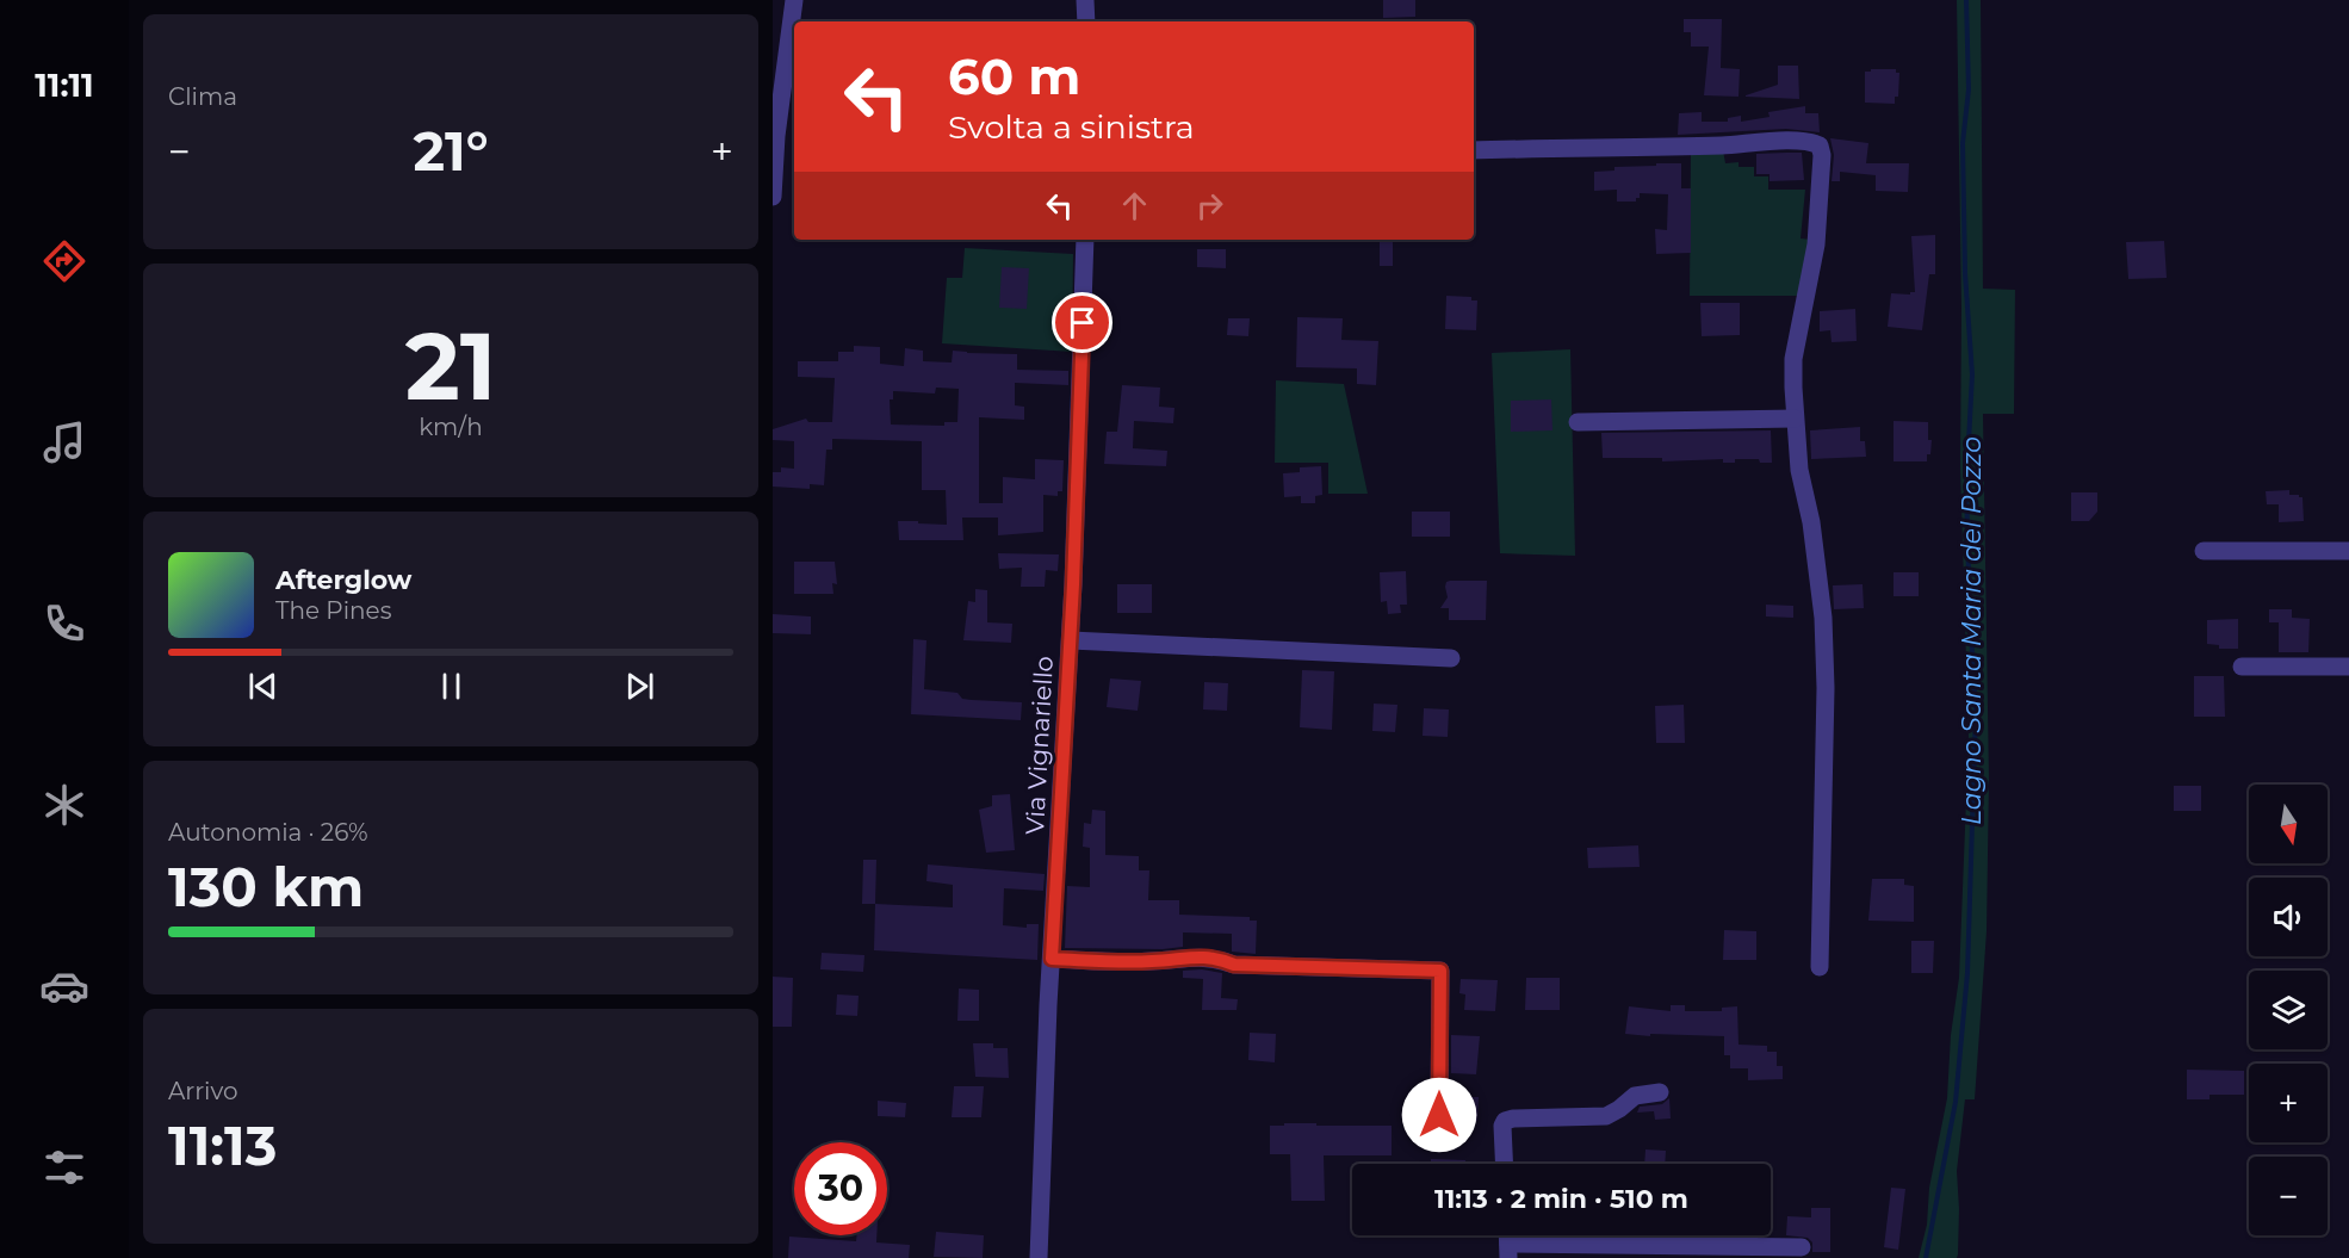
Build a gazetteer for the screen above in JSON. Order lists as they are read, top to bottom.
{
  "streets": {
    "street": ["Via Vignariello"]
  },
  "water": ["Lagno Santa Maria del Pozzo"],
  "north": "bottom",
  "page": {
    "tabs": "11:11",
    "tile": [
      "Clima",
      ["21", "km/h"],
      ["Autonomia · 26%", "130 km"],
      ["Arrivo", "11:13"]
    ],
    "turn": ["60 m", "Svolta a sinistra"],
    "heat": ["−", "21°", "+"],
    "song": ["Afterglow", "The Pines"],
    "map_buttons": ["+", "−"],
    "limit": "30",
    "trip": "11:13 · 2 min · 510 m"
  }
}
